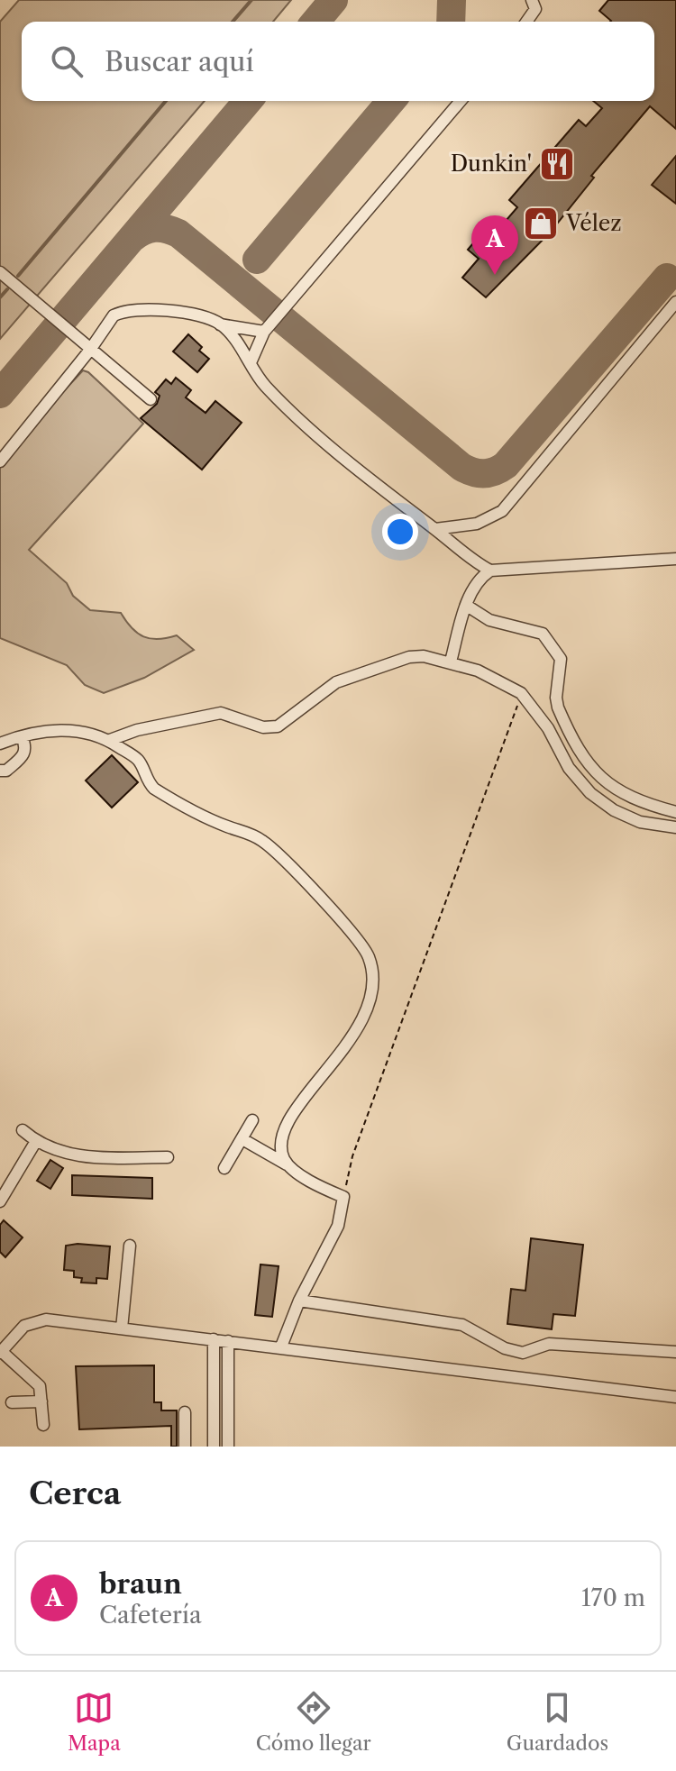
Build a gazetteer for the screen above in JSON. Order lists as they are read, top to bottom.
{
  "places": {
    "restaurant": ["Dunkin'"],
    "shop": ["Vélez"]
  },
  "page": {
    "search": "Buscar aquí",
    "pins": "A",
    "heading": "Cerca",
    "list": [
      {
        "mark": "A",
        "name": "braun",
        "note": "Cafetería",
        "value": "170 m"
      }
    ],
    "nav": ["Mapa", "Cómo llegar", "Guardados"]
  }
}
